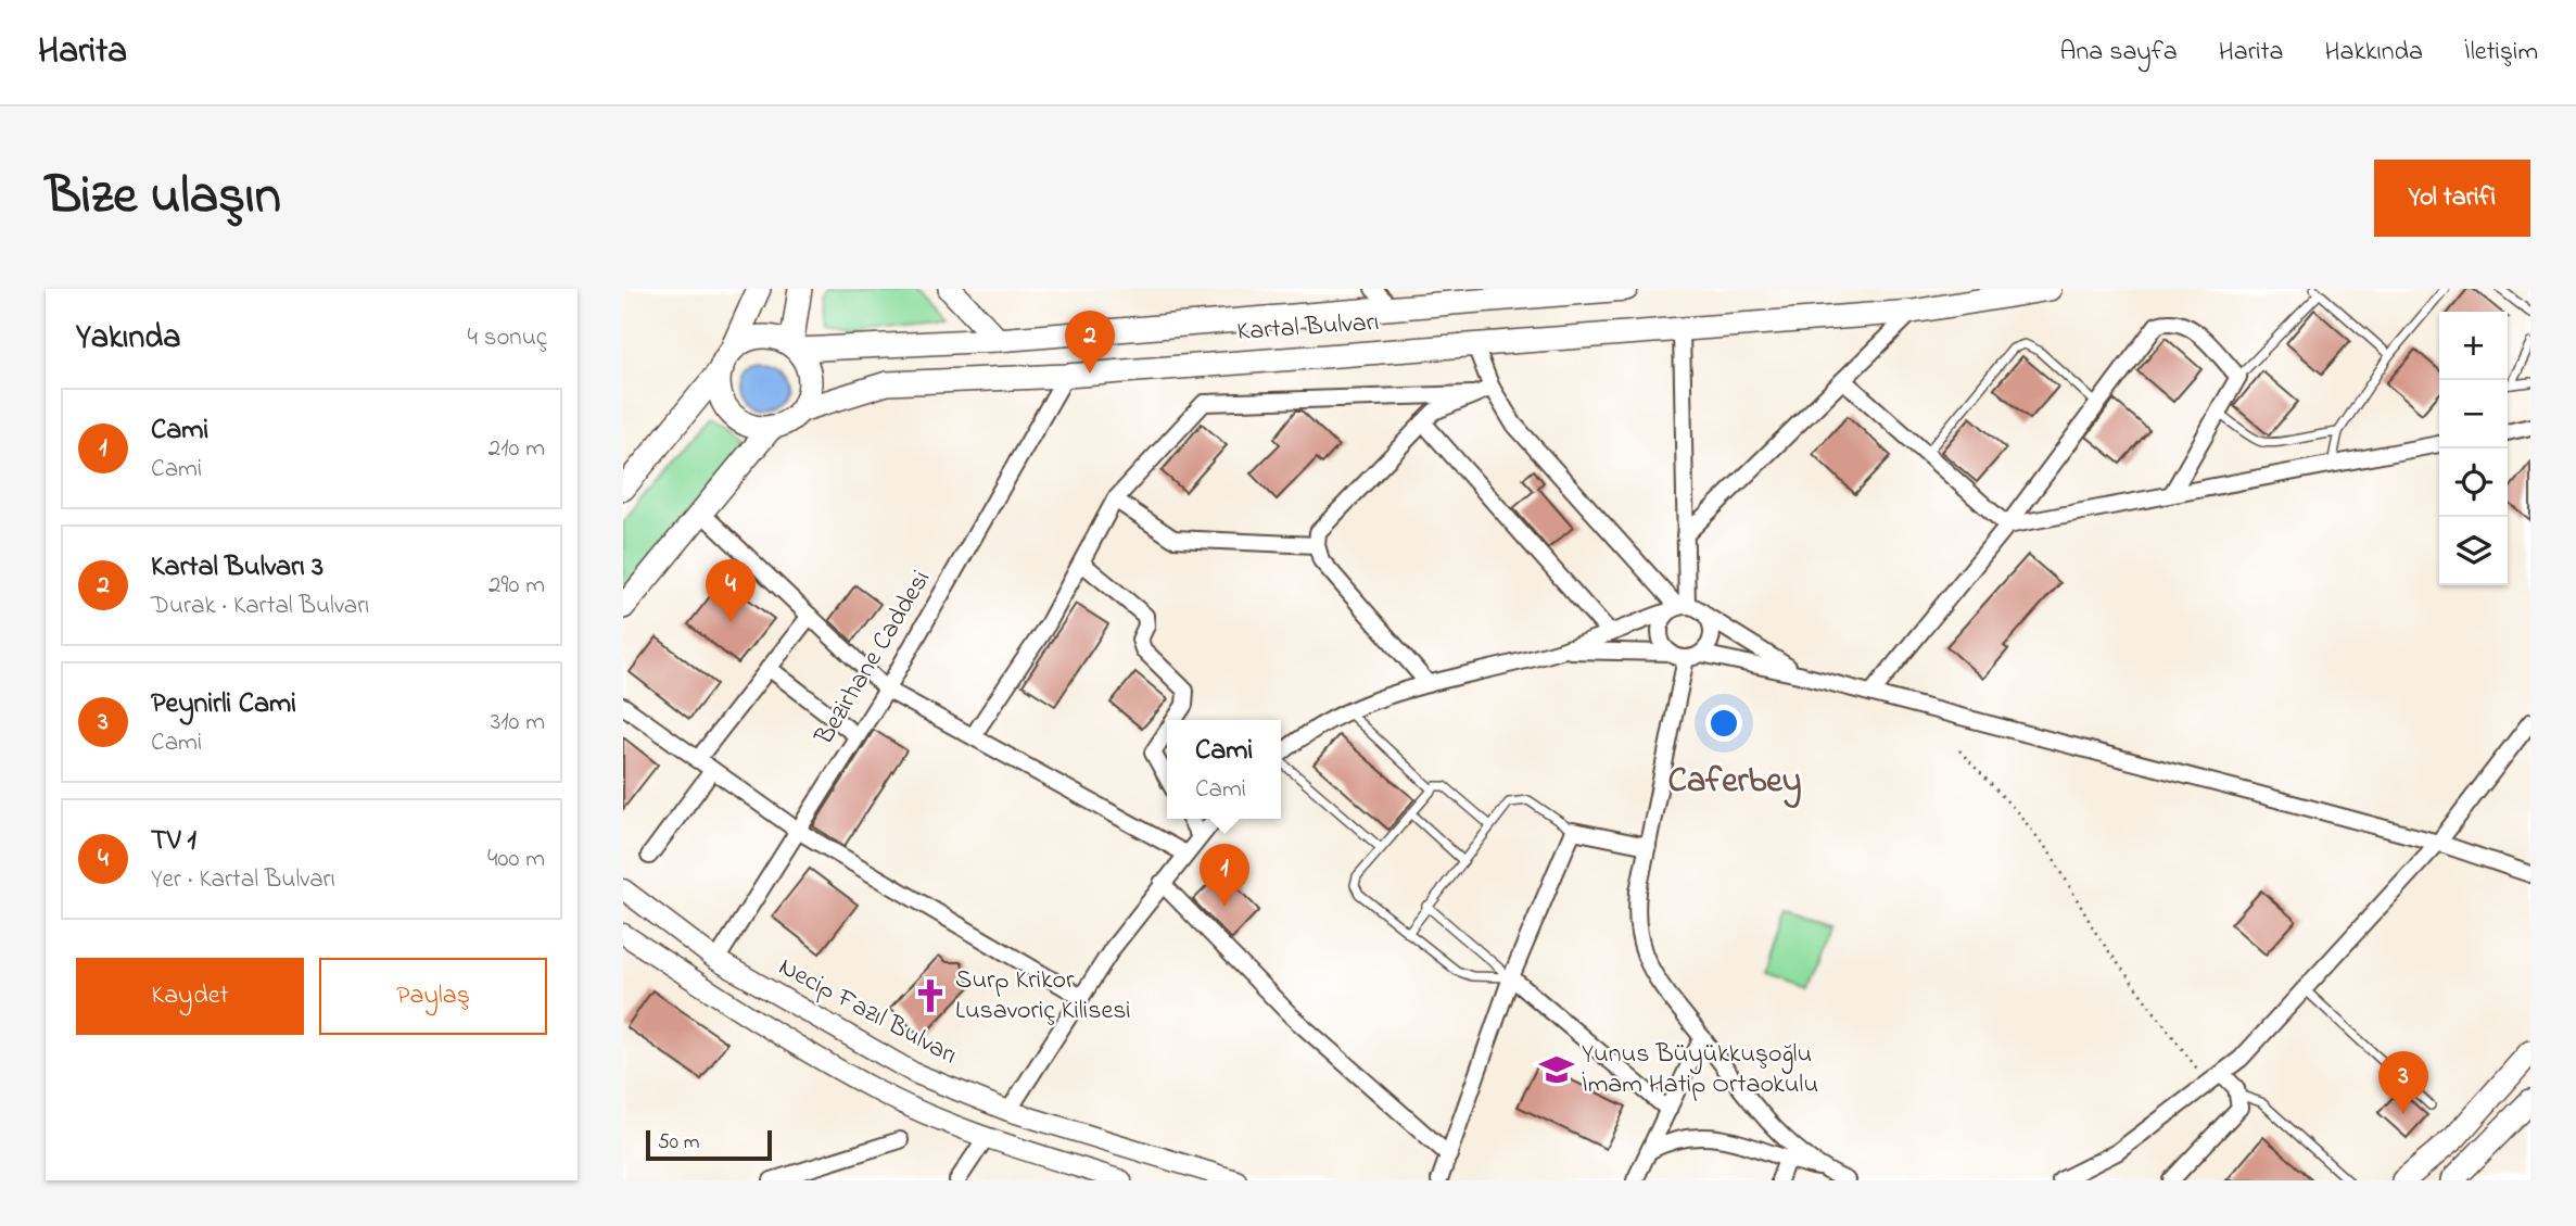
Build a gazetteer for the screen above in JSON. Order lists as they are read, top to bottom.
{
  "streets": {
    "main road": ["Kartal Bulvarı"],
    "street": ["Bezirhane Caddesi", "Necip Fazıl Bulvarı"]
  },
  "crossings": [
    ["Kartal Bulvarı", "Bezirhane Caddesi"],
    ["Bezirhane Caddesi", "Necip Fazıl Bulvarı"]
  ],
  "districts": ["Caferbey"],
  "places": {
    "church": ["Surp Krikor Lusavoriç Kilisesi"],
    "school or university": ["Yunus Büyükkuşoğlu İmam Hatip Ortaokulu"]
  },
  "scale_bar": "50 m",
  "page": {
    "header": "Harita",
    "nav": [
      "Ana sayfa",
      "Harita",
      "Hakkında",
      "İletişim"
    ],
    "title": "Bize ulaşın",
    "buttons": [
      "Yol tarifi",
      ["Kaydet", "Paylaş"]
    ],
    "heading": ["Yakında", "4 sonuç"],
    "pins": [
      "2",
      "4",
      "1",
      "3"
    ],
    "map_buttons": ["+", "−"],
    "list": [
      {
        "mark": "1",
        "name": "Cami",
        "note": "Cami",
        "value": "210 m"
      },
      {
        "mark": "2",
        "name": "Kartal Bulvarı 3",
        "note": "Durak · Kartal Bulvarı",
        "value": "290 m"
      },
      {
        "mark": "3",
        "name": "Peynirli Cami",
        "note": "Cami",
        "value": "310 m"
      },
      {
        "mark": "4",
        "name": "TV 1",
        "note": "Yer · Kartal Bulvarı",
        "value": "400 m"
      }
    ],
    "popup": ["Cami", "Cami"],
    "scale": "50 m"
  }
}
